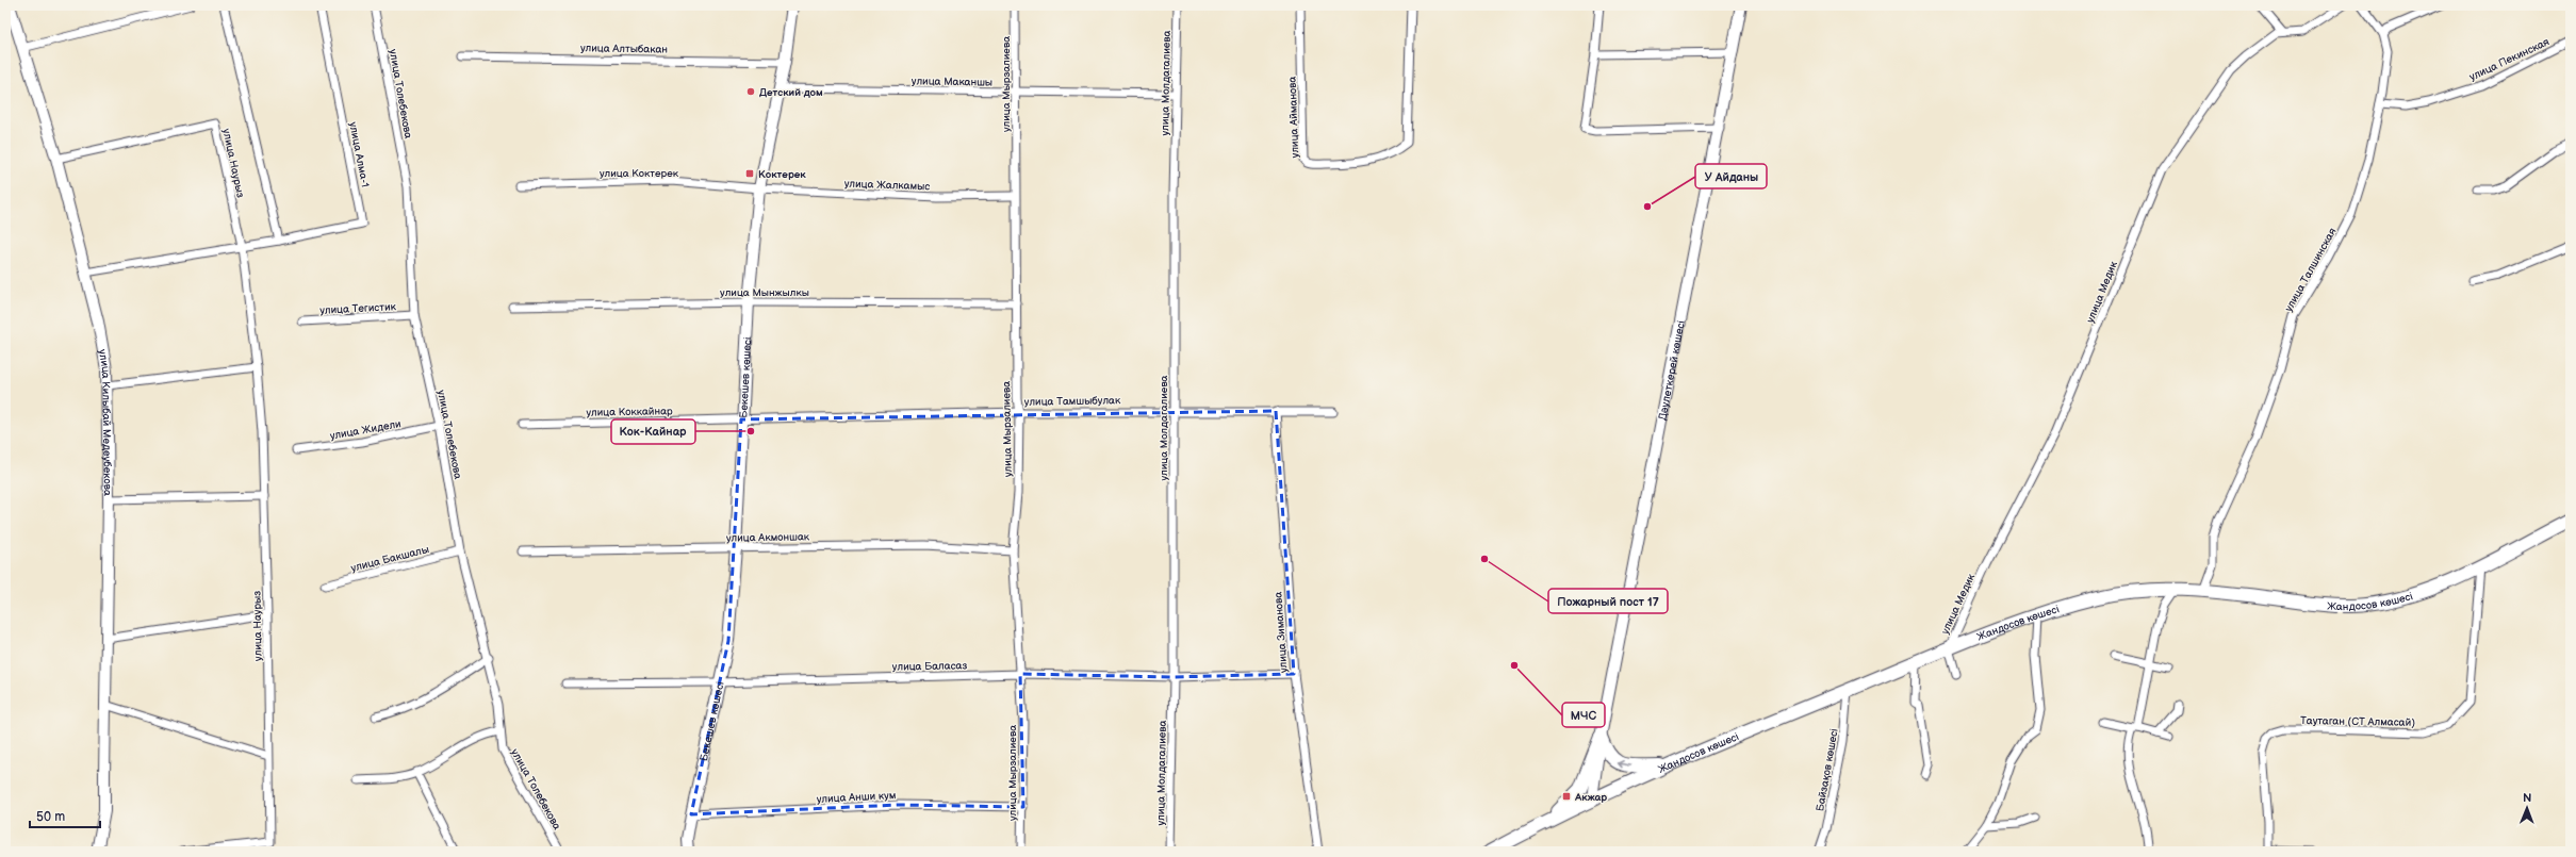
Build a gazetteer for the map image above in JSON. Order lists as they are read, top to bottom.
{
  "streets": {
    "main road": [
      "Дәулеткерей көшесі",
      "Бекешев көшесі",
      "улица Килыбай Медеубекова",
      "Жандосов көшесі"
    ],
    "street": [
      "улица Алтыбакан",
      "улица Пекинская",
      "улица Маканшы",
      "улица Молдагалиева",
      "улица Мырзалиева",
      "улица Толебекова",
      "улица Айманова",
      "улица Алма-1",
      "улица Наурыз",
      "улица Коктерек",
      "улица Жалкамыс",
      "улица Талшинская",
      "улица Мынжылкы",
      "улица Медик",
      "улица Тегистик",
      "улица Тамшыбулак",
      "улица Коккайнар",
      "улица Жидели",
      "улица Акмоншак",
      "улица Бакшалы",
      "улица Зиманова",
      "улица Баласаз",
      "Таутаган (СТ Алмасай)",
      "Байзақов көшесі",
      "улица Анши кум"
    ]
  },
  "crossings": [
    ["улица Алтыбакан", "Бекешев көшесі"],
    ["улица Пекинская", "улица Талшинская"],
    ["улица Маканшы", "улица Молдагалиева"],
    ["улица Маканшы", "улица Мырзалиева"],
    ["улица Маканшы", "Бекешев көшесі"],
    ["улица Молдагалиева", "улица Тамшыбулак"],
    ["улица Молдагалиева", "улица Баласаз"],
    ["улица Мырзалиева", "улица Жалкамыс"],
    ["улица Мырзалиева", "улица Мынжылкы"],
    ["улица Мырзалиева", "улица Тамшыбулак"],
    ["улица Мырзалиева", "улица Акмоншак"],
    ["улица Мырзалиева", "улица Баласаз"],
    ["улица Мырзалиева", "улица Анши кум"],
    ["улица Толебекова", "улица Тегистик"],
    ["улица Толебекова", "улица Жидели"],
    ["улица Толебекова", "улица Бакшалы"],
    ["улица Алма-1", "улица Наурыз"],
    ["улица Алма-1", "улица Килыбай Медеубекова"],
    ["улица Наурыз", "улица Килыбай Медеубекова"],
    ["улица Коктерек", "улица Жалкамыс"],
    ["улица Коктерек", "Бекешев көшесі"],
    ["улица Жалкамыс", "Бекешев көшесі"],
    ["улица Талшинская", "Жандосов көшесі"],
    ["улица Мынжылкы", "Бекешев көшесі"],
    ["улица Медик", "Жандосов көшесі"],
    ["Дәулеткерей көшесі", "Жандосов көшесі"],
    ["Бекешев көшесі", "улица Тамшыбулак"],
    ["Бекешев көшесі", "улица Коккайнар"],
    ["Бекешев көшесі", "улица Акмоншак"],
    ["Бекешев көшесі", "улица Баласаз"],
    ["Бекешев көшесі", "улица Анши кум"],
    ["улица Тамшыбулак", "улица Коккайнар"],
    ["улица Тамшыбулак", "улица Зиманова"],
    ["Жандосов көшесі", "Таутаган (СТ Алмасай)"],
    ["Жандосов көшесі", "Байзақов көшесі"],
    ["улица Зиманова", "улица Баласаз"]
  ],
  "places": {
    "other": [
      "Детский дом",
      "У Айданы",
      "Кок-Кайнар",
      "Пожарный пост 17",
      "МЧС"
    ],
    "transit": ["Коктерек", "Акжар"]
  },
  "scale_bar": "50 m",
  "north": "top"
}
